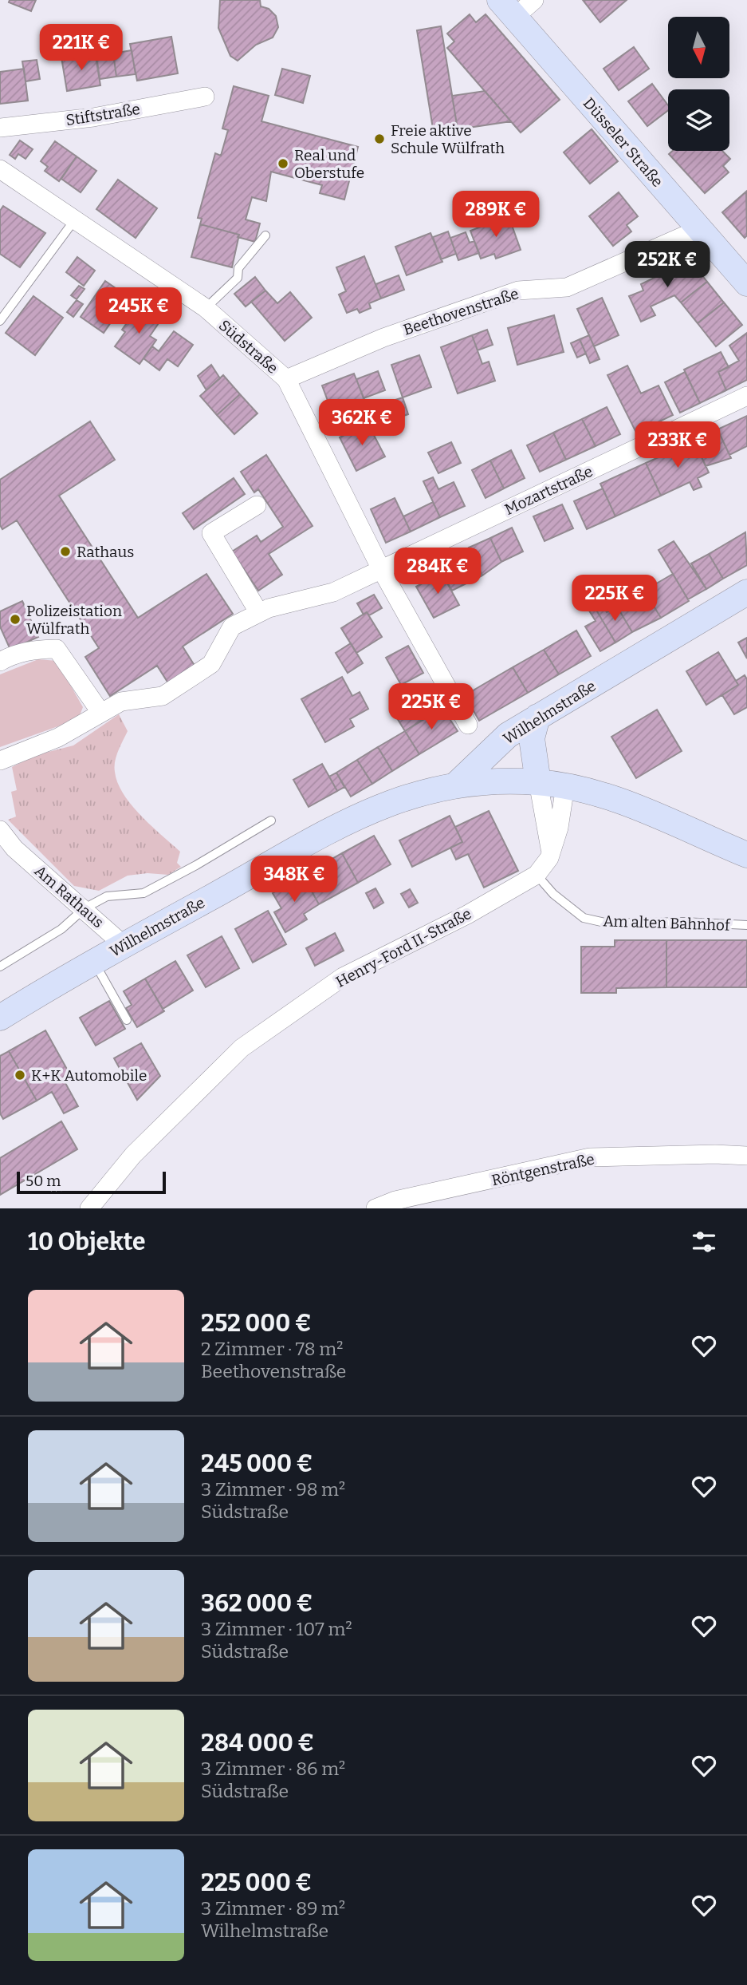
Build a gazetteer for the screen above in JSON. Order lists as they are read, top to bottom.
{
  "streets": {
    "main road": ["Düsseler Straße", "Wilhelmstraße"],
    "street": [
      "Stiftstraße",
      "Beethovenstraße",
      "Südstraße",
      "Mozartstraße",
      "Am Rathaus",
      "Henry-Ford II-Straße",
      "Röntgenstraße"
    ],
    "lane": ["Am alten Bahnhof"]
  },
  "crossings": [
    ["Düsseler Straße", "Beethovenstraße"],
    ["Beethovenstraße", "Südstraße"],
    ["Südstraße", "Mozartstraße"],
    ["Wilhelmstraße", "Am Rathaus"],
    ["Am alten Bahnhof", "Henry-Ford II-Straße"]
  ],
  "places": [
    "Freie aktive Schule Wülfrath",
    "Real und Oberstufe",
    "Rathaus",
    "Polizeistation Wülfrath",
    "K+K Automobile"
  ],
  "scale_bar": "50 m",
  "north": "bottom",
  "page": {
    "price": [
      "221K €",
      "289K €",
      "252K €",
      "245K €",
      "362K €",
      "233K €",
      "284K €",
      "225K €",
      "225K €",
      "348K €"
    ],
    "scale": "50 m",
    "heading": "10 Objekte",
    "list": [
      {
        "name": "252 000 €",
        "note": "2 Zimmer · 78 m² · Beethovenstraße"
      },
      {
        "name": "245 000 €",
        "note": "3 Zimmer · 98 m² · Südstraße"
      },
      {
        "name": "362 000 €",
        "note": "3 Zimmer · 107 m² · Südstraße"
      },
      {
        "name": "284 000 €",
        "note": "3 Zimmer · 86 m² · Südstraße"
      },
      {
        "name": "225 000 €",
        "note": "3 Zimmer · 89 m² · Wilhelmstraße"
      }
    ]
  }
}
